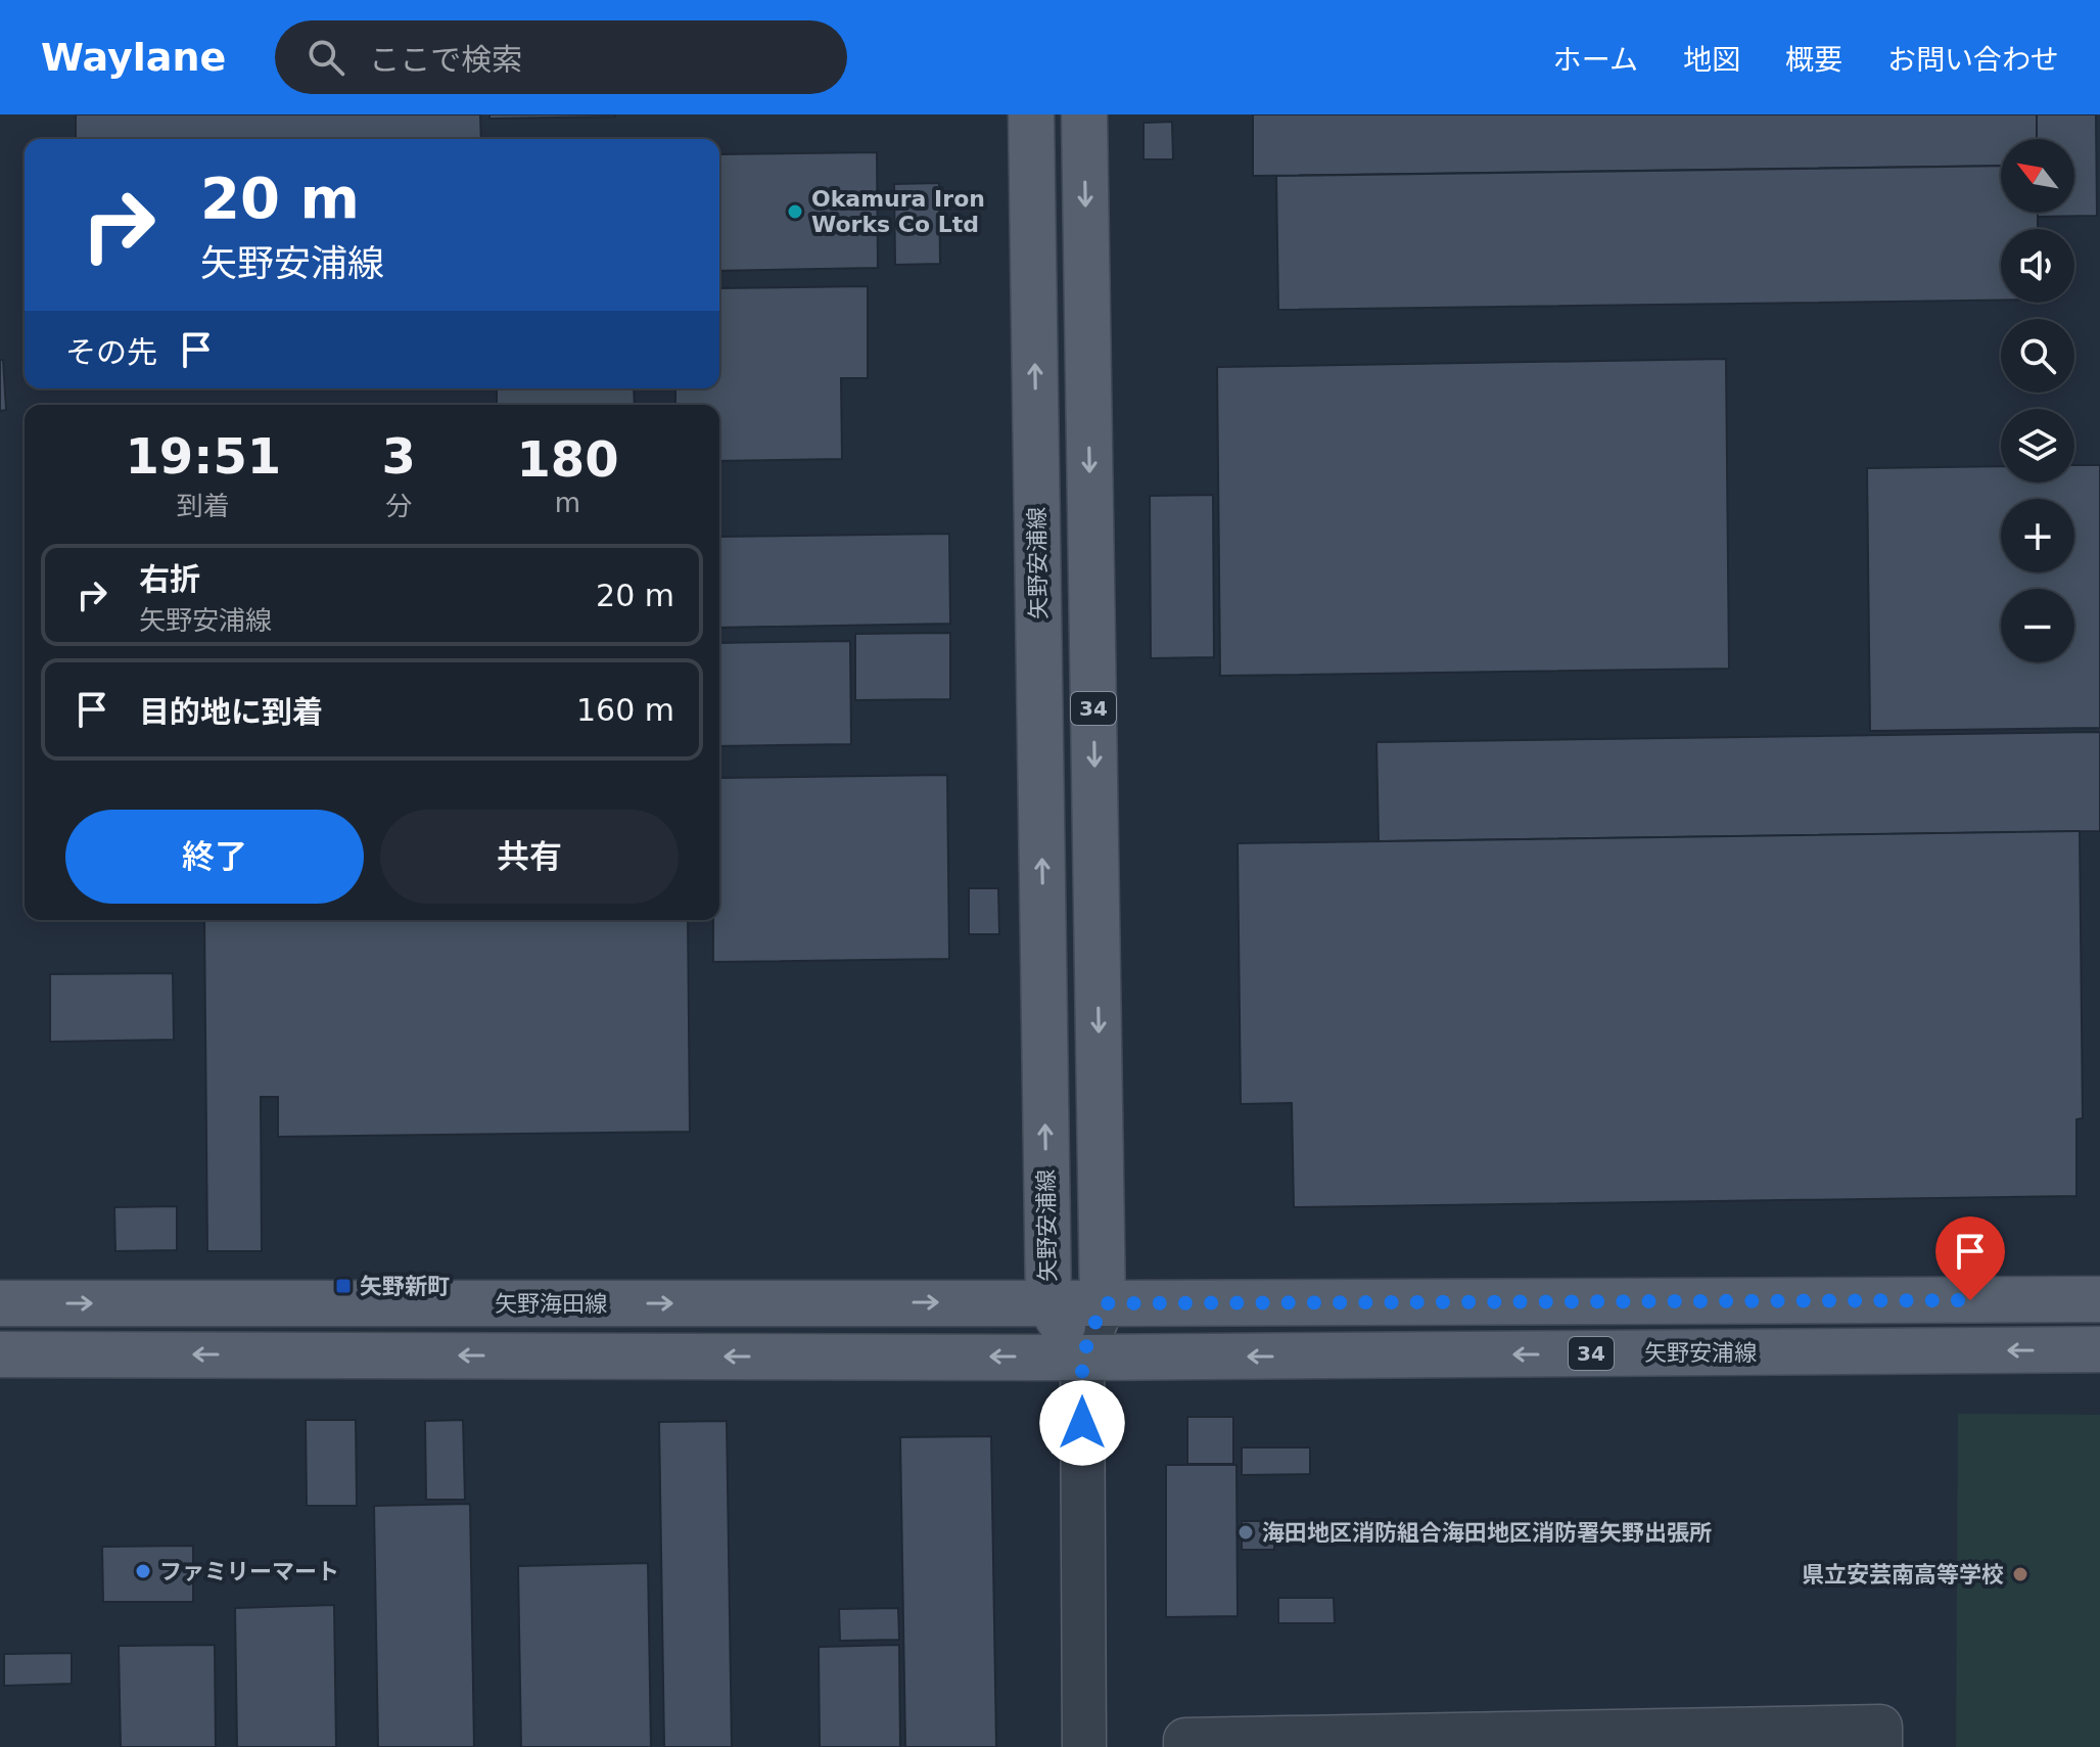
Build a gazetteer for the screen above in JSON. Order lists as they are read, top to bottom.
{
  "streets": {
    "main road": ["矢野安浦線", "34", "矢野海田線"]
  },
  "crossings": [
    ["矢野安浦線", "矢野海田線"],
    ["34", "矢野海田線"]
  ],
  "places": {
    "other": [
      "Okamura Iron Works Co Ltd",
      "海田地区消防組合海田地区消防署矢野出張所",
      "ファミリーマート",
      "県立安芸南高等学校"
    ],
    "transit": ["矢野新町"]
  },
  "north": "top left",
  "page": {
    "header": "Waylane",
    "search": "ここで検索",
    "nav": [
      "ホーム",
      "地図",
      "概要",
      "お問い合わせ"
    ],
    "map_buttons": ["+", "−"],
    "turn": ["20 m", "矢野安浦線"],
    "then": "その先",
    "eta": [
      "19:51",
      "到着",
      "3",
      "分",
      "180",
      "m"
    ],
    "list": [
      {
        "name": "右折",
        "note": "矢野安浦線",
        "value": "20 m"
      },
      {
        "name": "目的地に到着",
        "value": "160 m"
      }
    ],
    "buttons": ["終了", "共有"]
  }
}
